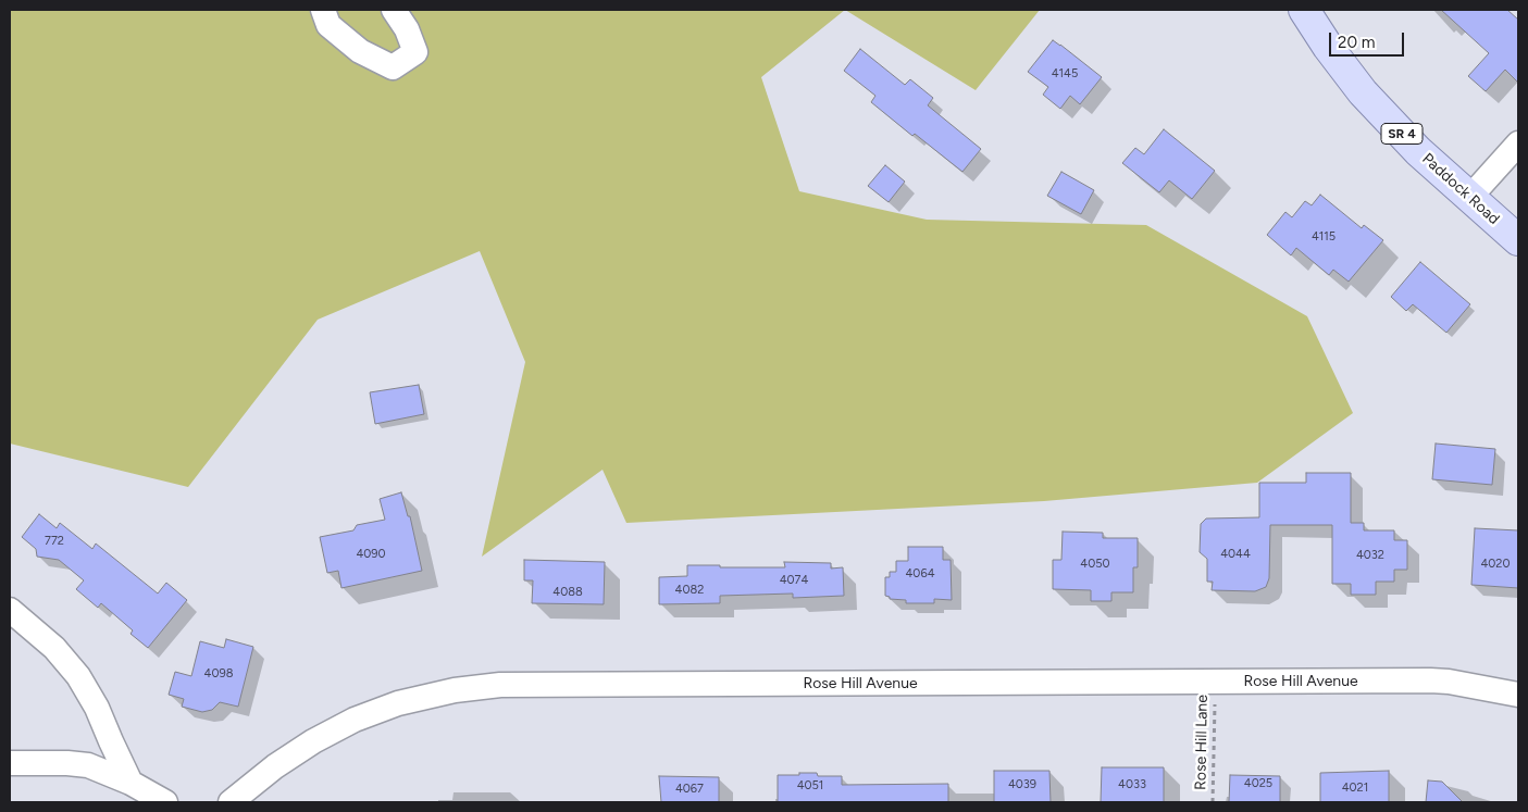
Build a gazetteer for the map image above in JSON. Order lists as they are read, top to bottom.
{
  "streets": {
    "main road": ["SR 4", "Paddock Road"],
    "street": ["Rose Hill Avenue"],
    "path": ["Rose Hill Lane"]
  },
  "crossings": [
    ["Rose Hill Avenue", "Rose Hill Lane"]
  ],
  "house_numbers": [
    "4145",
    "4115",
    "772",
    "4090",
    "4044",
    "4032",
    "4050",
    "4020",
    "4064",
    "4074",
    "4082",
    "4088",
    "4098",
    "4025",
    "4039",
    "4033",
    "4051",
    "4021",
    "4067"
  ],
  "scale_bar": "20 m"
}
